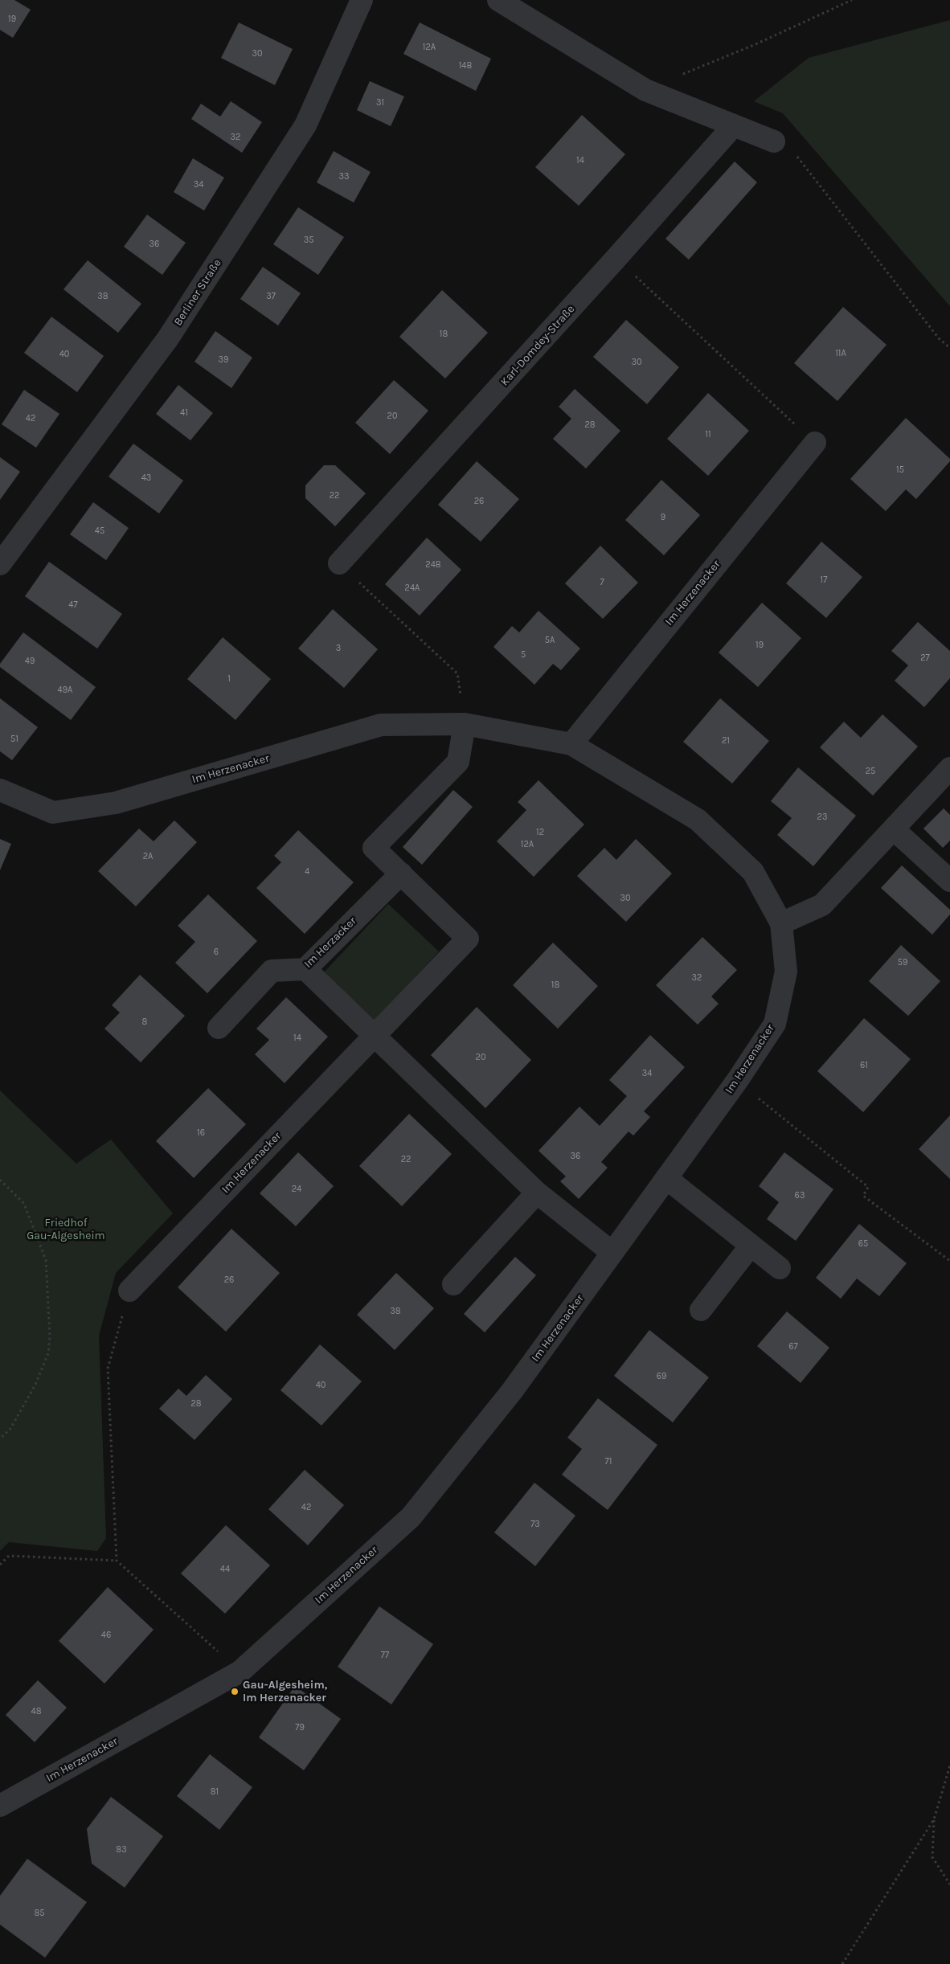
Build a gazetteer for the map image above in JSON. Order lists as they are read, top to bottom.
{
  "streets": {
    "street": [
      "Berliner Straße",
      "Karl-Domdey-Straße",
      "Im Herzenacker",
      "Im Herzacker"
    ]
  },
  "crossings": [
    ["Im Herzenacker", "Im Herzacker"]
  ],
  "parks": ["Friedhof Gau-Algesheim"],
  "places": ["Gau-Algesheim, Im Herzenacker"],
  "house_numbers": [
    "19",
    "12A",
    "30",
    "14B",
    "31",
    "32",
    "14",
    "33",
    "34",
    "35",
    "36",
    "38",
    "37",
    "18",
    "11A",
    "40",
    "39",
    "30",
    "41",
    "20",
    "42",
    "28",
    "11",
    "15",
    "43",
    "22",
    "26",
    "9",
    "45",
    "24B",
    "17",
    "7",
    "24A",
    "47",
    "5A",
    "19",
    "3",
    "5",
    "27",
    "49",
    "1",
    "49A",
    "51",
    "21",
    "25",
    "23",
    "12",
    "12A",
    "2A",
    "4",
    "30",
    "6",
    "59",
    "32",
    "18",
    "8",
    "14",
    "20",
    "61",
    "34",
    "16",
    "36",
    "22",
    "24",
    "63",
    "65",
    "26",
    "38",
    "67",
    "69",
    "40",
    "28",
    "71",
    "42",
    "73",
    "44",
    "46",
    "77",
    "48",
    "79",
    "81",
    "83",
    "85"
  ]
}
